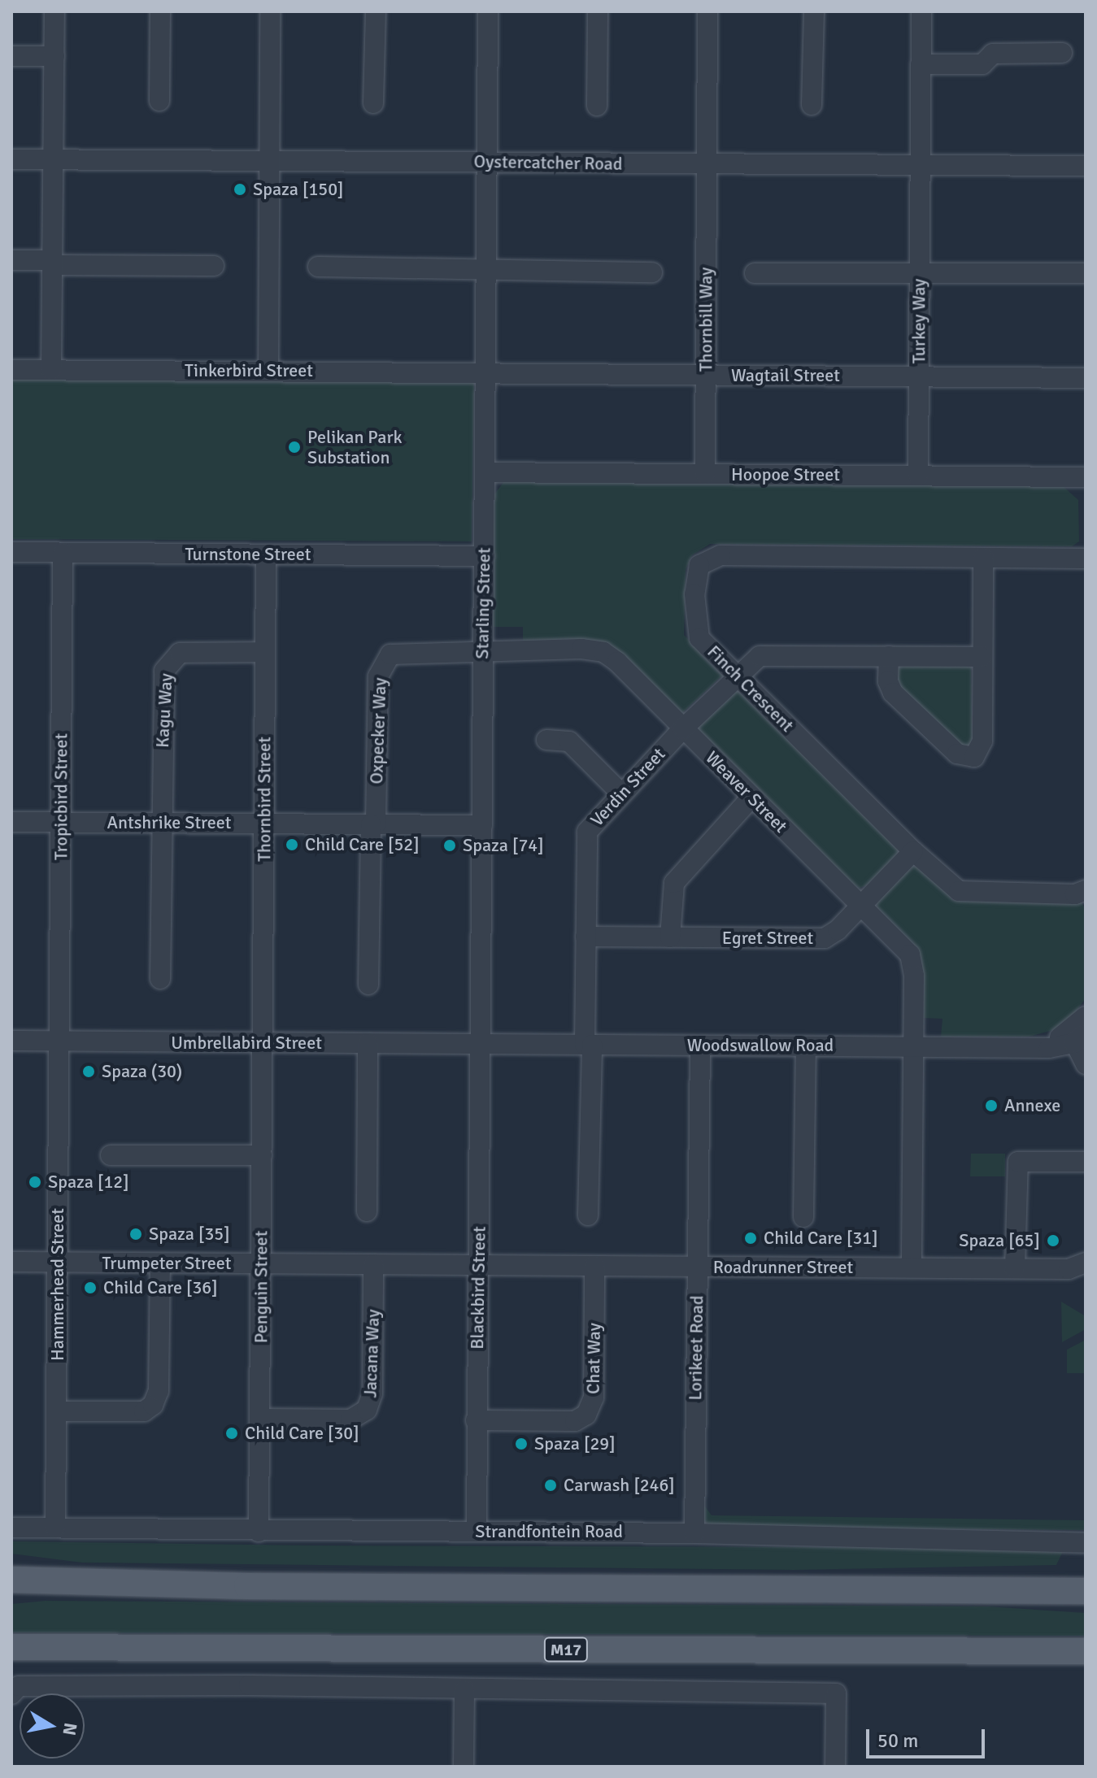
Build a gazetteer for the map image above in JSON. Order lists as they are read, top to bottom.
{
  "streets": {
    "main road": ["M17"],
    "street": [
      "Oystercatcher Road",
      "Thornbill Way",
      "Turkey Way",
      "Tinkerbird Street",
      "Wagtail Street",
      "Hoopoe Street",
      "Turnstone Street",
      "Starling Street",
      "Finch Crescent",
      "Kagu Way",
      "Oxpecker Way",
      "Verdin Street",
      "Weaver Street",
      "Tropicbird Street",
      "Thornbird Street",
      "Antshrike Street",
      "Egret Street",
      "Umbrellabird Street",
      "Woodswallow Road",
      "Trumpeter Street",
      "Roadrunner Street",
      "Hammerhead Street",
      "Penguin Street",
      "Blackbird Street",
      "Lorikeet Road",
      "Jacana Way",
      "Chat Way",
      "Strandfontein Road"
    ]
  },
  "crossings": [
    ["Oystercatcher Road", "Thornbill Way"],
    ["Oystercatcher Road", "Turkey Way"],
    ["Oystercatcher Road", "Starling Street"],
    ["Thornbill Way", "Wagtail Street"],
    ["Thornbill Way", "Hoopoe Street"],
    ["Turkey Way", "Wagtail Street"],
    ["Turkey Way", "Hoopoe Street"],
    ["Tinkerbird Street", "Wagtail Street"],
    ["Tinkerbird Street", "Starling Street"],
    ["Wagtail Street", "Starling Street"],
    ["Hoopoe Street", "Starling Street"],
    ["Turnstone Street", "Starling Street"],
    ["Turnstone Street", "Tropicbird Street"],
    ["Turnstone Street", "Thornbird Street"],
    ["Starling Street", "Oxpecker Way"],
    ["Starling Street", "Weaver Street"],
    ["Starling Street", "Antshrike Street"],
    ["Starling Street", "Umbrellabird Street"],
    ["Starling Street", "Woodswallow Road"],
    ["Starling Street", "Blackbird Street"],
    ["Finch Crescent", "Verdin Street"],
    ["Finch Crescent", "Egret Street"],
    ["Kagu Way", "Thornbird Street"],
    ["Kagu Way", "Antshrike Street"],
    ["Oxpecker Way", "Weaver Street"],
    ["Oxpecker Way", "Antshrike Street"],
    ["Verdin Street", "Weaver Street"],
    ["Verdin Street", "Egret Street"],
    ["Verdin Street", "Woodswallow Road"],
    ["Weaver Street", "Egret Street"],
    ["Weaver Street", "Woodswallow Road"],
    ["Weaver Street", "Roadrunner Street"],
    ["Tropicbird Street", "Antshrike Street"],
    ["Tropicbird Street", "Umbrellabird Street"],
    ["Tropicbird Street", "Hammerhead Street"],
    ["Thornbird Street", "Antshrike Street"],
    ["Thornbird Street", "Umbrellabird Street"],
    ["Thornbird Street", "Penguin Street"],
    ["Umbrellabird Street", "Woodswallow Road"],
    ["Umbrellabird Street", "Hammerhead Street"],
    ["Umbrellabird Street", "Penguin Street"],
    ["Umbrellabird Street", "Blackbird Street"],
    ["Woodswallow Road", "Blackbird Street"],
    ["Woodswallow Road", "Lorikeet Road"],
    ["Trumpeter Street", "Roadrunner Street"],
    ["Trumpeter Street", "Hammerhead Street"],
    ["Trumpeter Street", "Penguin Street"],
    ["Trumpeter Street", "Blackbird Street"],
    ["Trumpeter Street", "Jacana Way"],
    ["Roadrunner Street", "Blackbird Street"],
    ["Roadrunner Street", "Lorikeet Road"],
    ["Roadrunner Street", "Chat Way"],
    ["Hammerhead Street", "Strandfontein Road"],
    ["Penguin Street", "Jacana Way"],
    ["Penguin Street", "Strandfontein Road"],
    ["Blackbird Street", "Chat Way"],
    ["Blackbird Street", "Strandfontein Road"],
    ["Lorikeet Road", "Strandfontein Road"]
  ],
  "places": [
    "Spaza [150]",
    "Pelikan Park Substation",
    "Child Care [52]",
    "Spaza [74]",
    "Spaza (30)",
    "Annexe",
    "Spaza [12]",
    "Spaza [35]",
    "Child Care [31]",
    "Spaza [65]",
    "Child Care [36]",
    "Child Care [30]",
    "Spaza [29]",
    "Carwash [246]"
  ],
  "scale_bar": "50 m",
  "north": "right"
}
